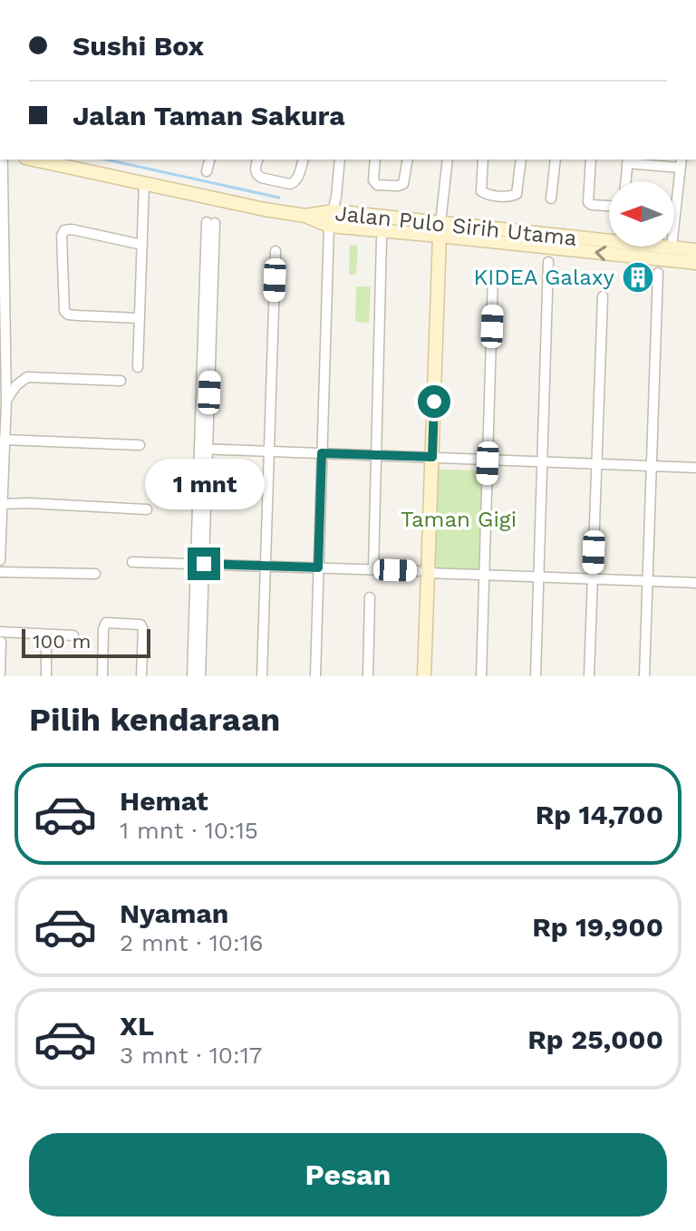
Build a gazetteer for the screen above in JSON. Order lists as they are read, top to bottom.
{
  "streets": {
    "main road": ["Jalan Pulo Sirih Utama"]
  },
  "parks": ["Taman Gigi"],
  "places": {
    "building": ["KIDEA Galaxy"]
  },
  "scale_bar": "100 m",
  "north": "left",
  "page": {
    "banner": ["Sushi Box", "Jalan Taman Sakura"],
    "bubble": "1 mnt",
    "scale": "100 m",
    "heading": "Pilih kendaraan",
    "list": [
      {
        "name": "Hemat",
        "note": "1 mnt · 10:15",
        "value": "Rp 14,700"
      },
      {
        "name": "Nyaman",
        "note": "2 mnt · 10:16",
        "value": "Rp 19,900"
      },
      {
        "name": "XL",
        "note": "3 mnt · 10:17",
        "value": "Rp 25,000"
      }
    ],
    "buttons": "Pesan"
  }
}
